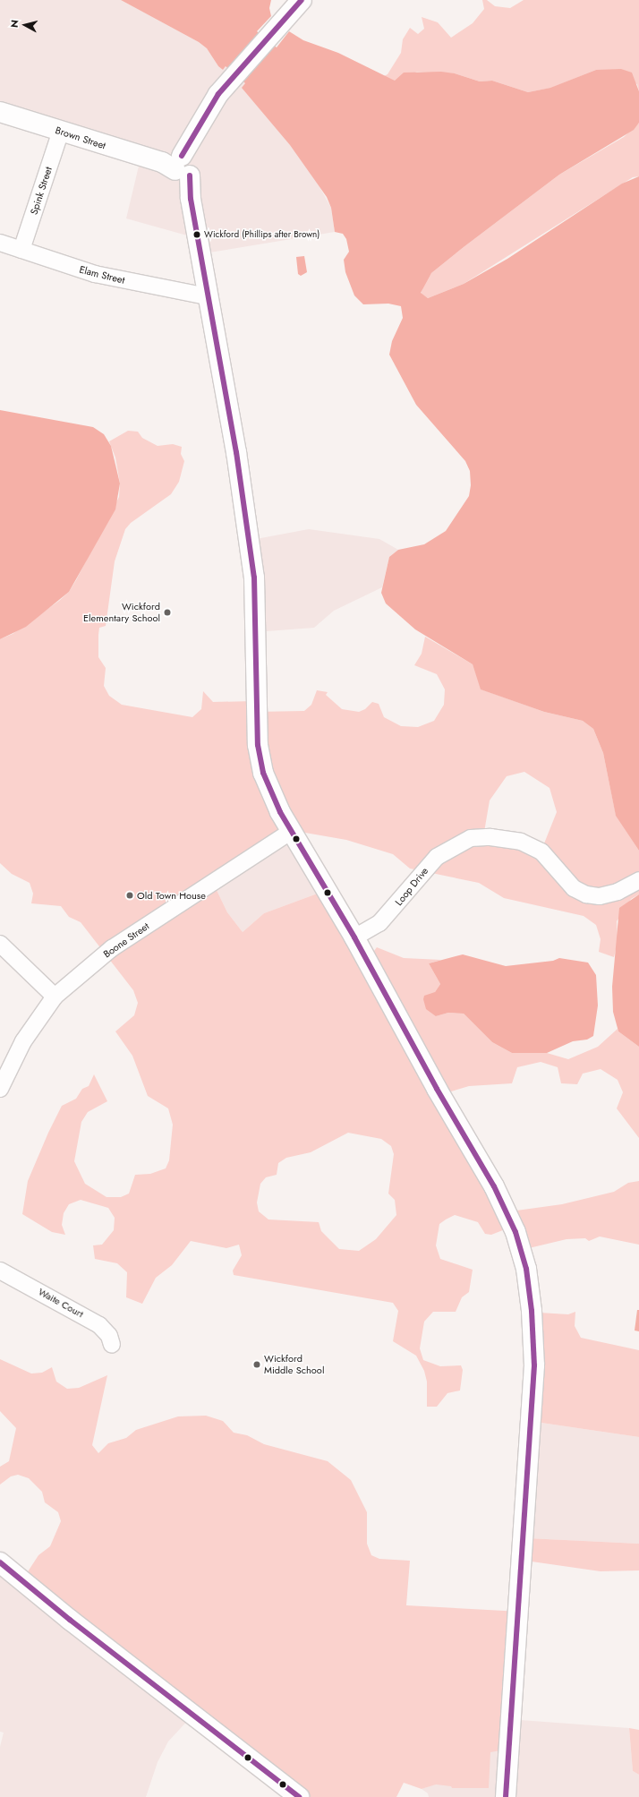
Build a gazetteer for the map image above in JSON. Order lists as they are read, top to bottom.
{
  "streets": {
    "main road": ["Brown Street"],
    "street": [
      "Spink Street",
      "Elam Street",
      "Loop Drive",
      "Boone Street",
      "Waite Court"
    ]
  },
  "crossings": [
    ["Brown Street", "Spink Street"],
    ["Spink Street", "Elam Street"]
  ],
  "places": [
    "Wickford (Phillips after Brown)",
    "Wickford Elementary School",
    "Old Town House",
    "Wickford Middle School"
  ],
  "north": "left"
}
